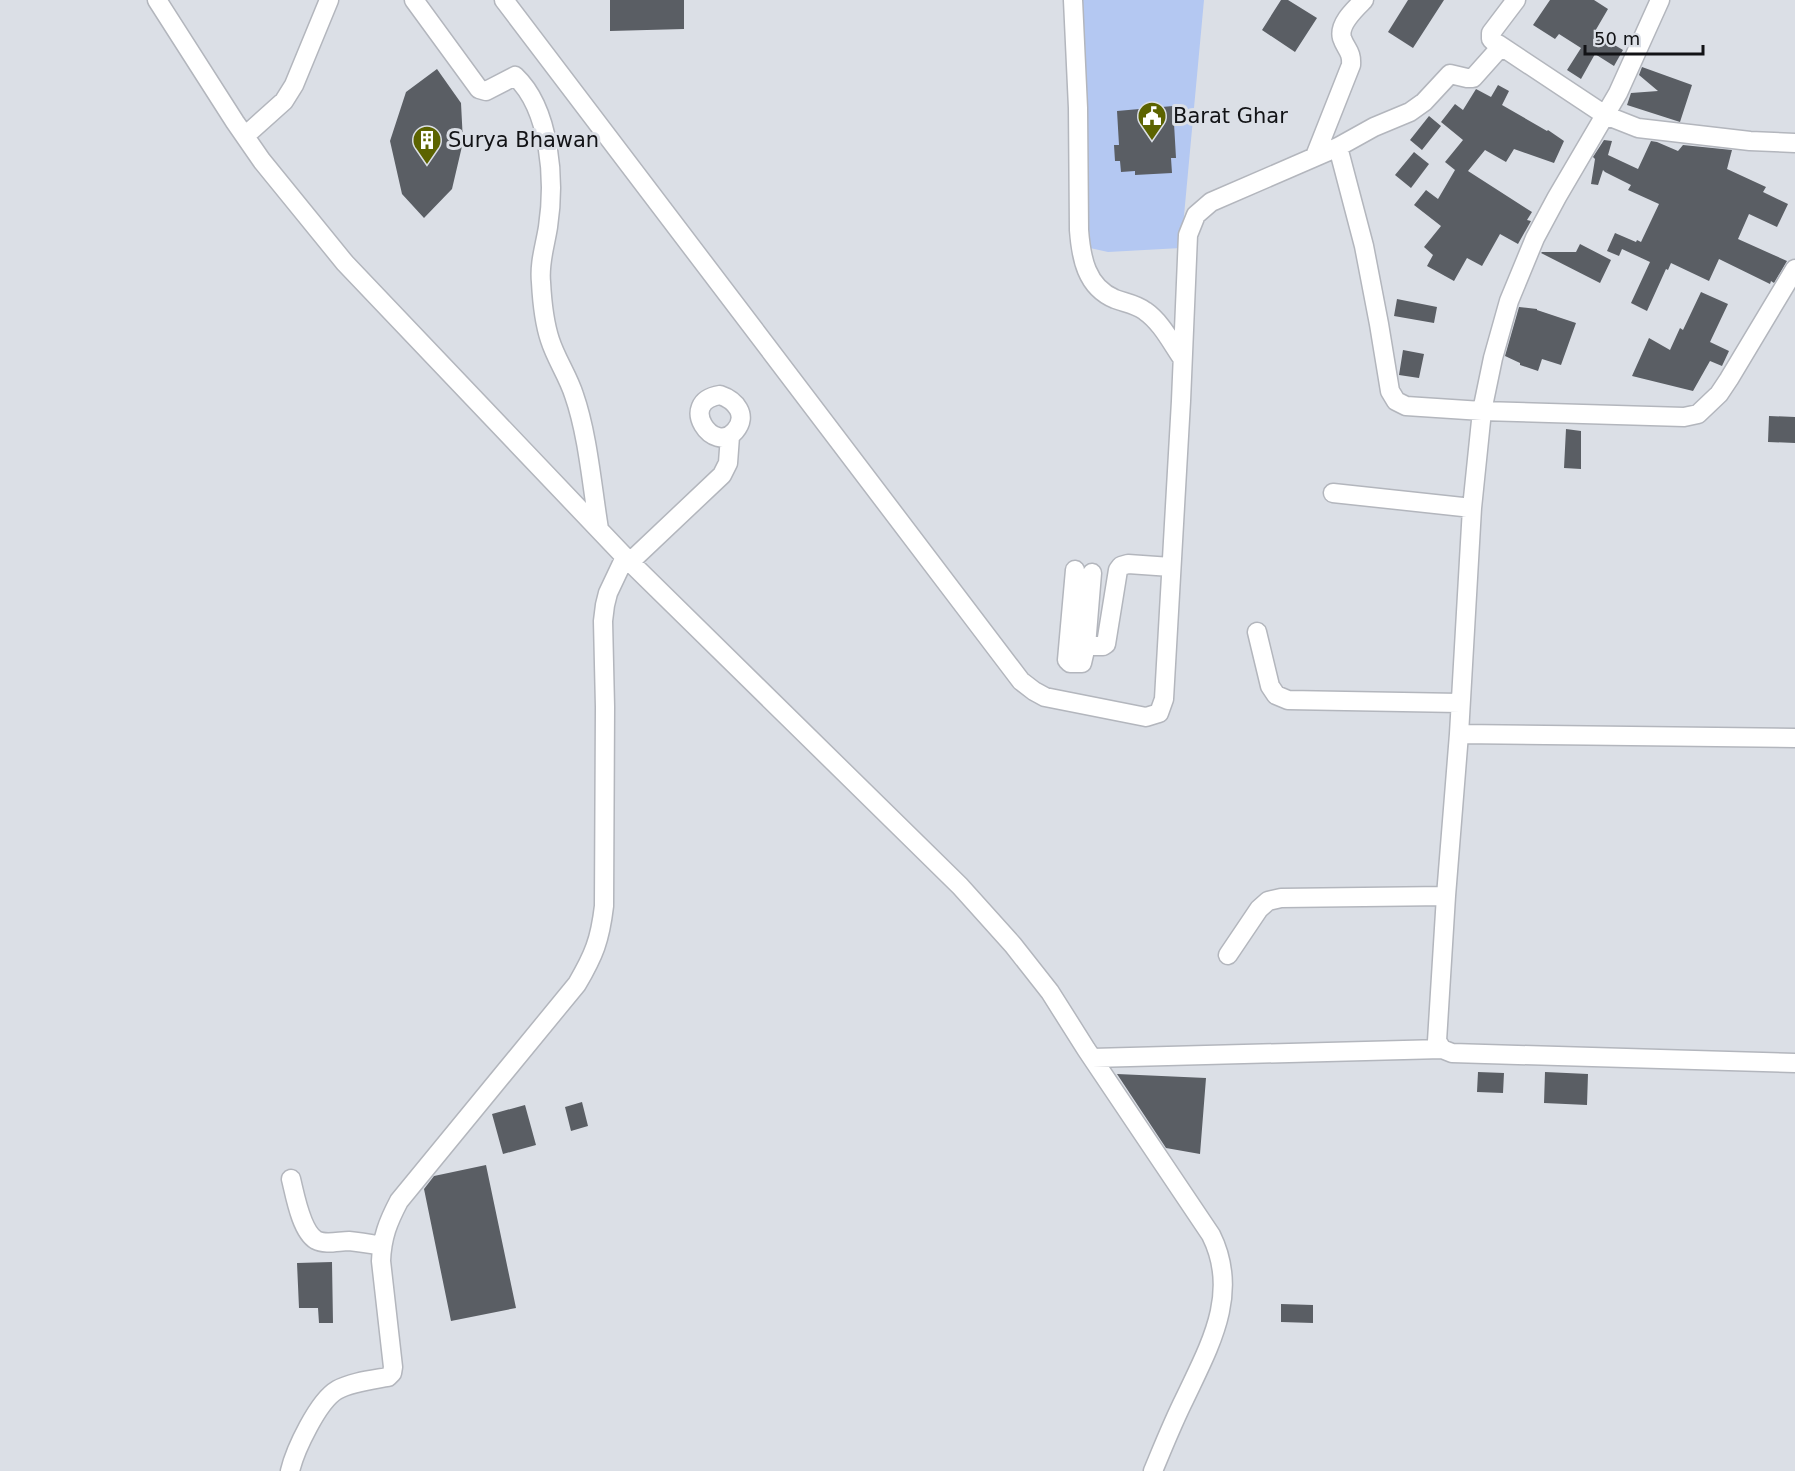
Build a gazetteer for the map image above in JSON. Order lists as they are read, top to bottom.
{
  "places": {
    "public building": ["Barat Ghar"],
    "building": ["Surya Bhawan"]
  },
  "scale_bar": "50 m"
}
